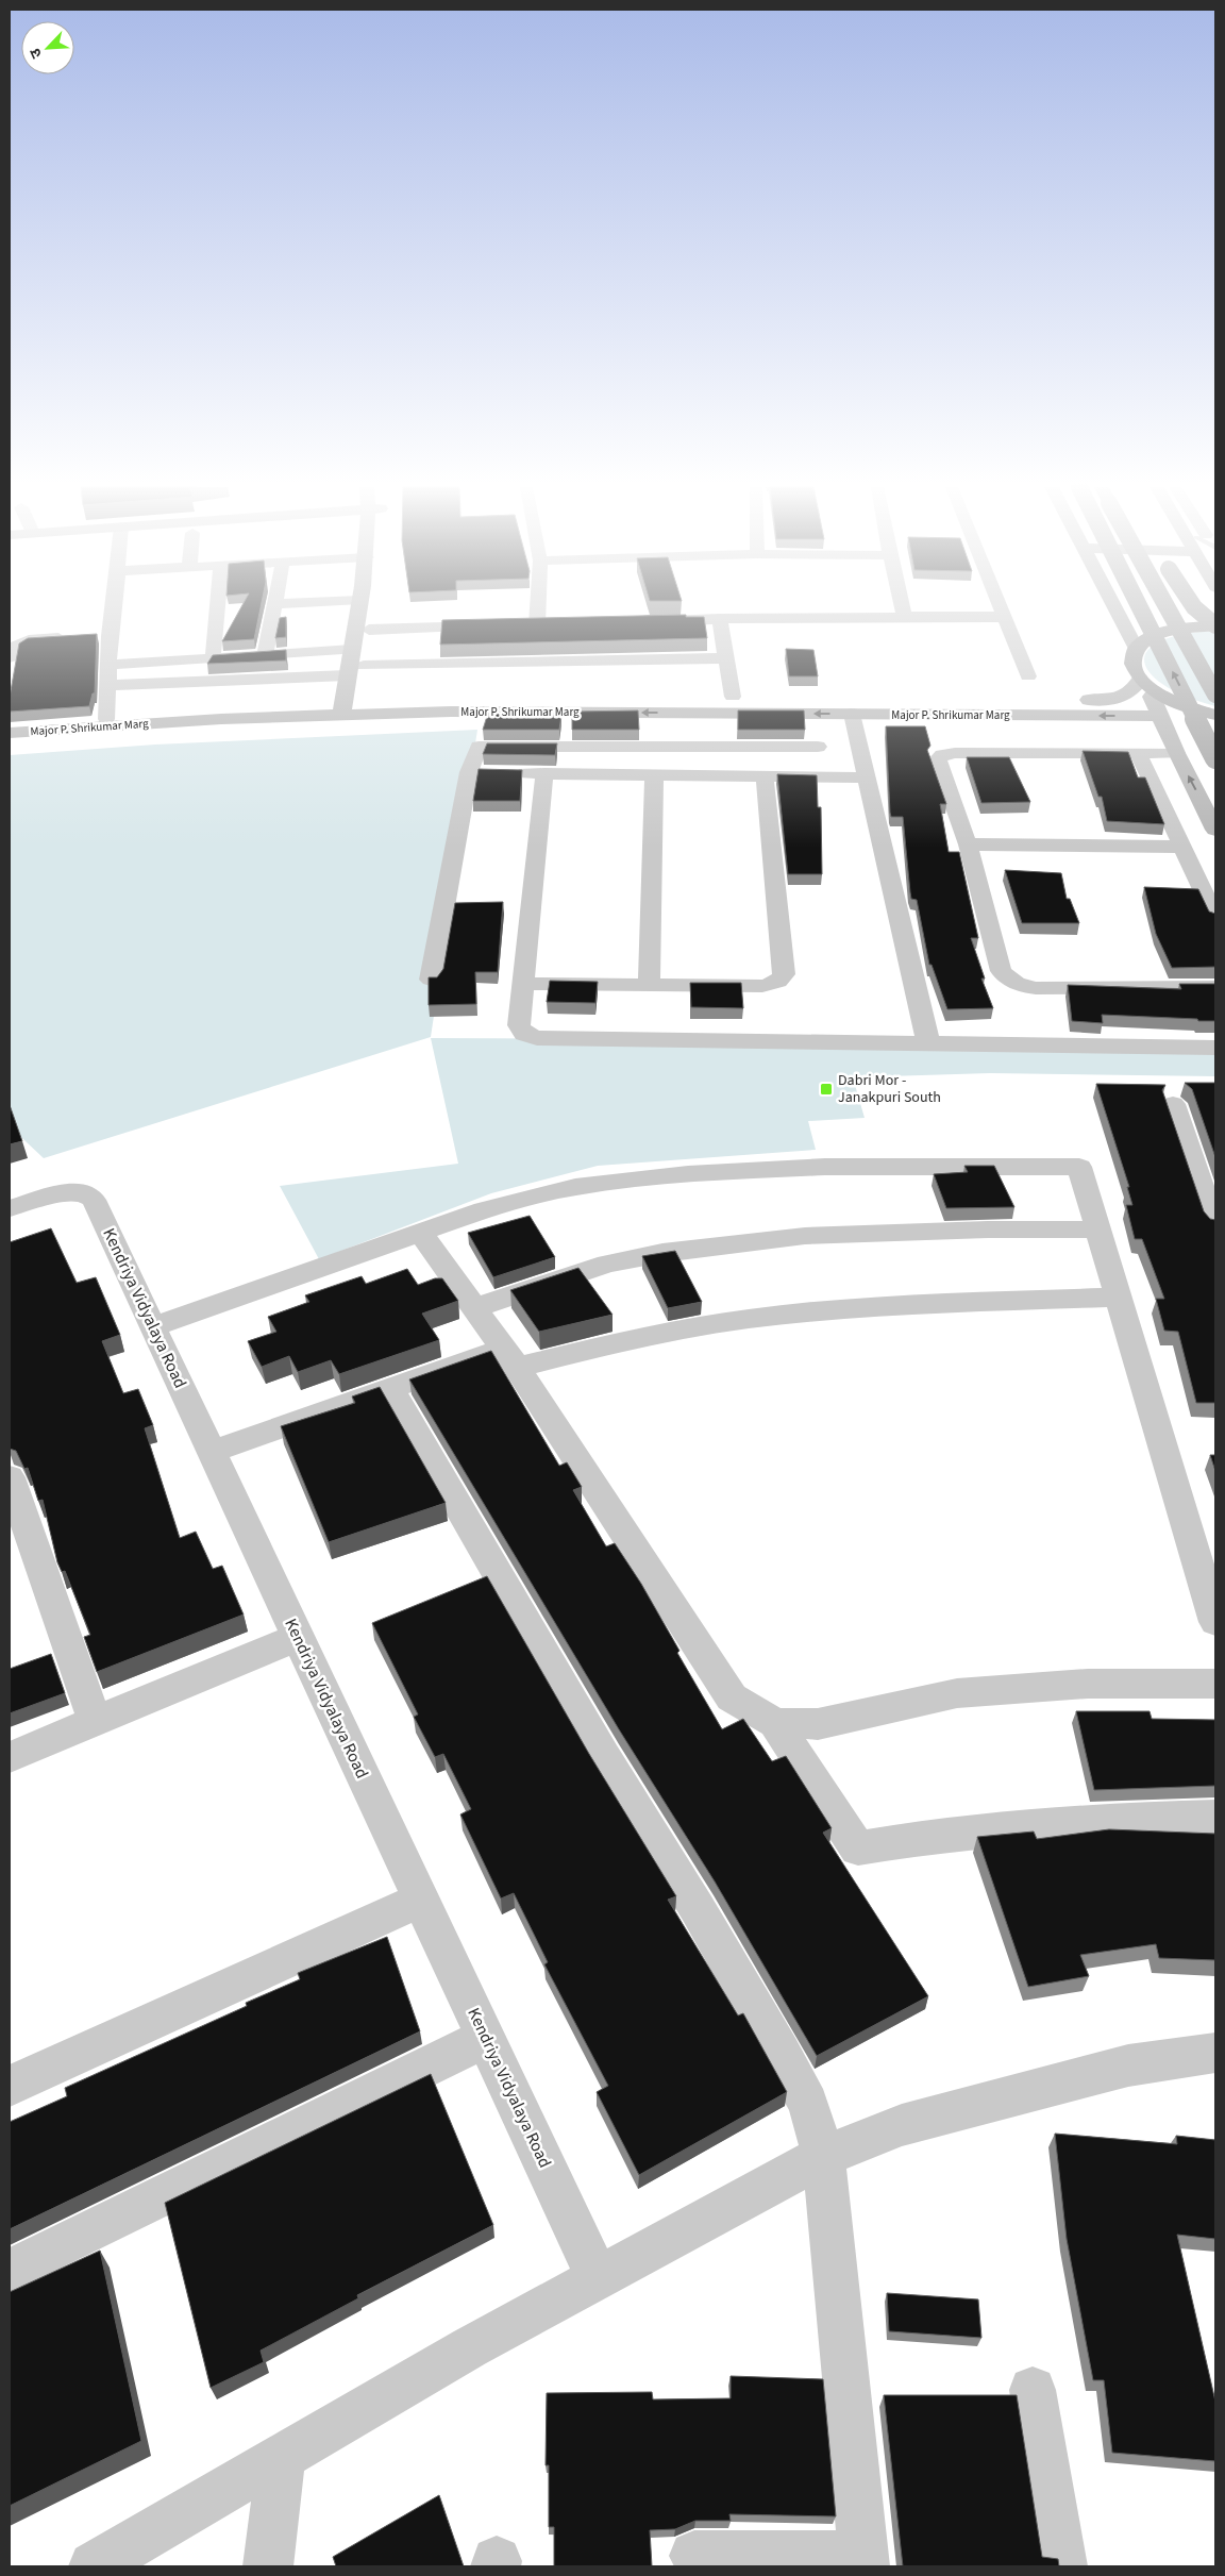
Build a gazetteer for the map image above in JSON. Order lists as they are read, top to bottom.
{
  "streets": {
    "street": ["Major P. Shrikumar Marg", "Kendriya Vidyalaya Road"]
  },
  "places": {
    "transit": ["Dabri Mor - Janakpuri South"]
  },
  "north": "bottom left"
}
